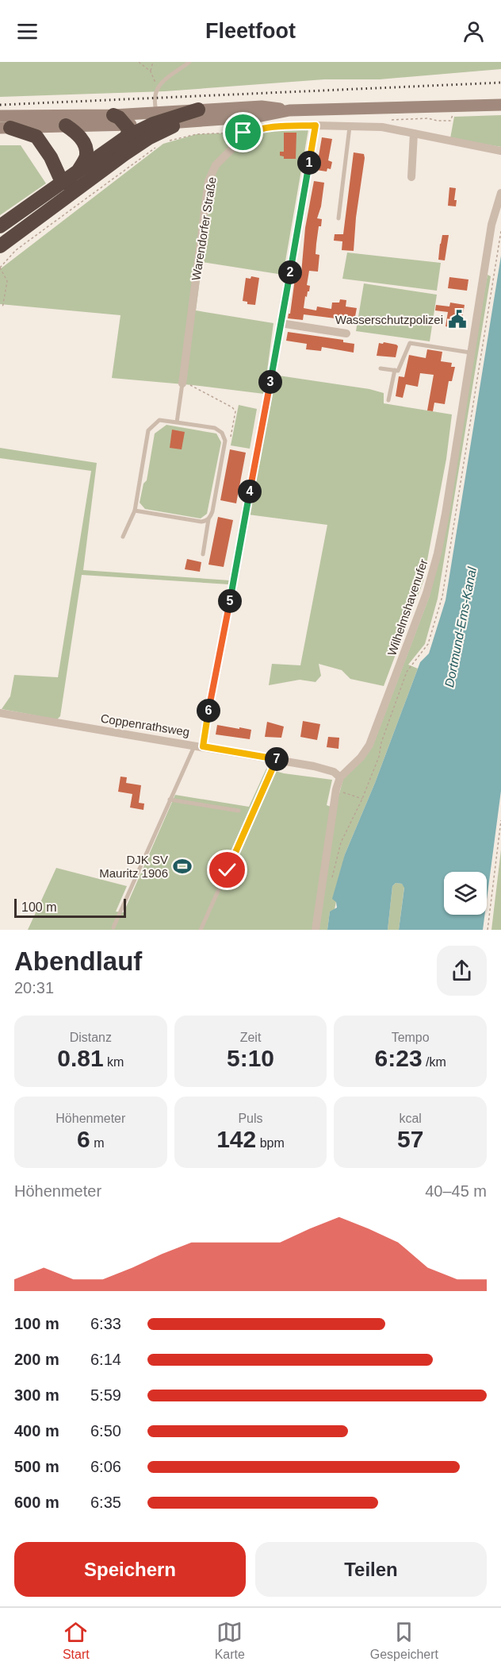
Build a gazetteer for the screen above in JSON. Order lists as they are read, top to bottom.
{
  "streets": {
    "street": ["Warendorfer Straße", "Wilhelmshavenufer", "Coppenrathsweg"]
  },
  "crossings": [
    ["Wilhelmshavenufer", "Coppenrathsweg"]
  ],
  "water": ["Dortmund-Ems-Kanal"],
  "places": {
    "public building": ["Wasserschutzpolizei"],
    "sports": ["DJK SV Mauritz 1906"]
  },
  "scale_bar": "100 m",
  "page": {
    "header": "Fleetfoot",
    "pins": [
      "1",
      "2",
      "3",
      "4",
      "5",
      "6",
      "7"
    ],
    "scale": "100 m",
    "heading": ["Abendlauf", "20:31"],
    "stats": [
      ["Distanz", "0.81 km"],
      ["Zeit", "5:10"],
      ["Tempo", "6:23 /km"],
      ["Höhenmeter", "6 m"],
      ["Puls", "142 bpm"],
      ["kcal", "57"]
    ],
    "chart": ["Höhenmeter", "40–45 m"],
    "list": [
      {
        "name": "100 m",
        "note": "6:33"
      },
      {
        "name": "200 m",
        "note": "6:14"
      },
      {
        "name": "300 m",
        "note": "5:59"
      },
      {
        "name": "400 m",
        "note": "6:50"
      },
      {
        "name": "500 m",
        "note": "6:06"
      },
      {
        "name": "600 m",
        "note": "6:35"
      }
    ],
    "buttons": ["Speichern", "Teilen"],
    "tabs": ["Start", "Karte", "Gespeichert"]
  }
}
